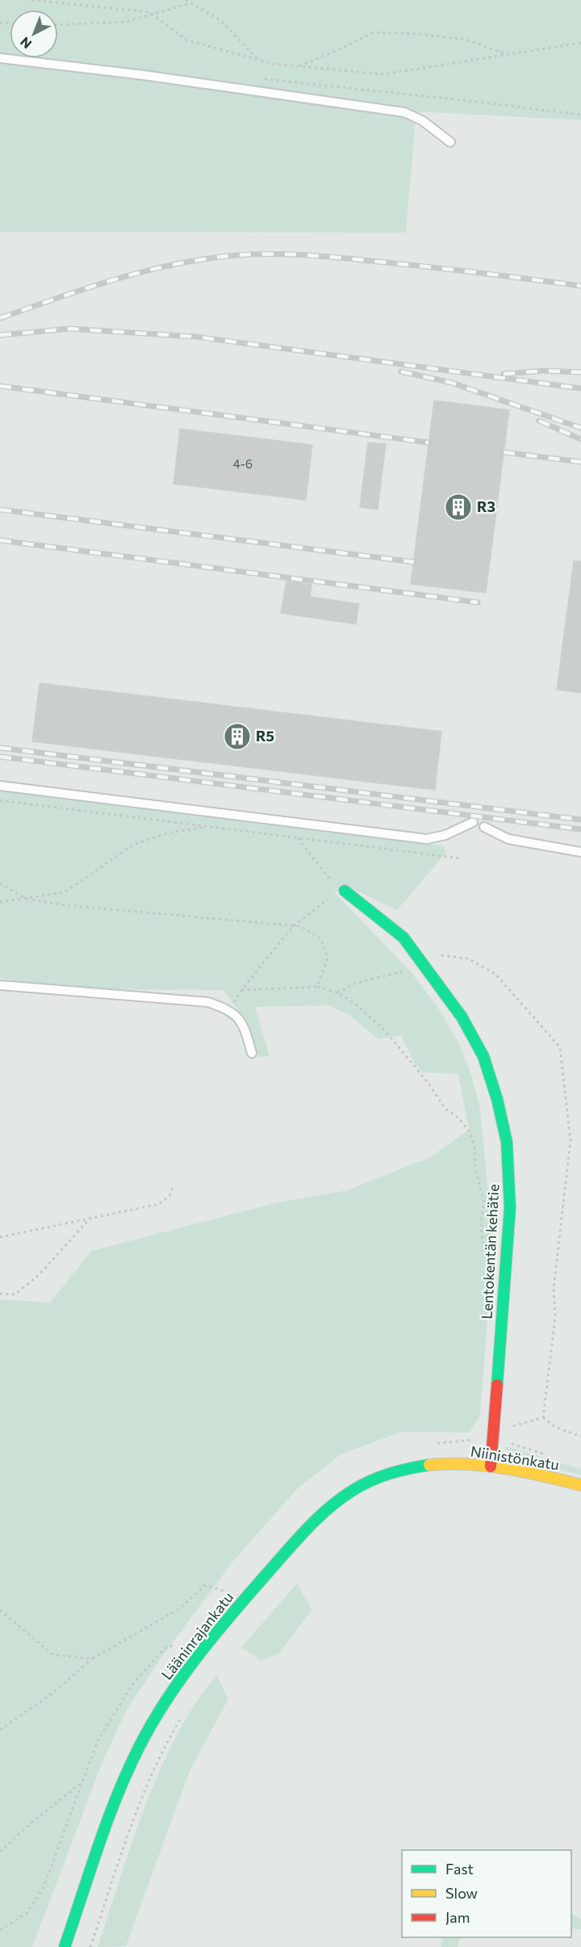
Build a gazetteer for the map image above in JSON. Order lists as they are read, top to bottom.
{
  "streets": {
    "street": ["Lentokentän kehätie", "Niinistönkatu", "Lääninrajankatu"]
  },
  "crossings": [
    ["Lentokentän kehätie", "Niinistönkatu"],
    ["Niinistönkatu", "Lääninrajankatu"]
  ],
  "places": {
    "building": ["R3", "R5"]
  },
  "house_numbers": ["4-6"],
  "legend": ["Fast", "Slow", "Jam"],
  "north": "bottom left"
}
